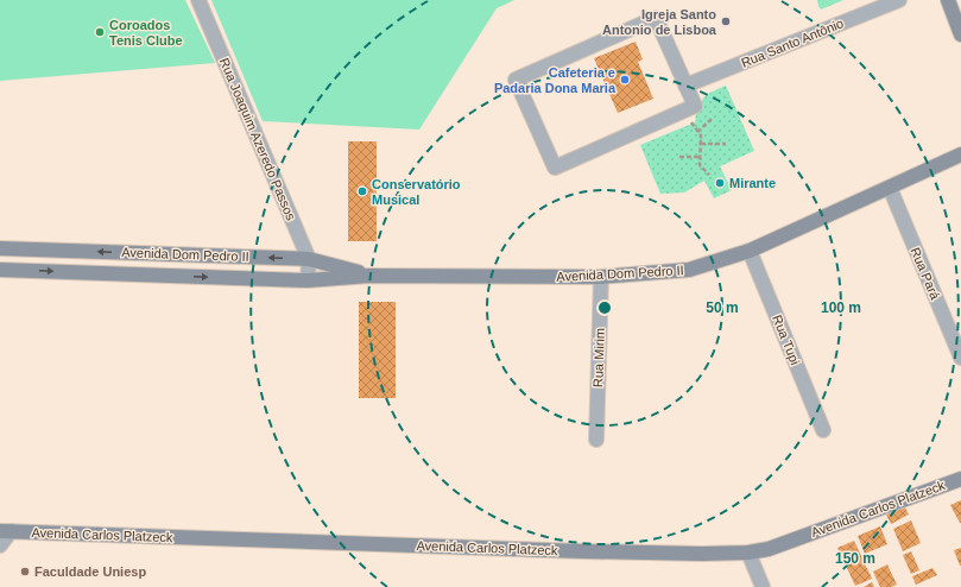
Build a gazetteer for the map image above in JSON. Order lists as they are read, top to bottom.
{
  "streets": {
    "main road": ["Avenida Dom Pedro II", "Avenida Carlos Platzeck"],
    "street": [
      "Rua Santo Antônio",
      "Rua Joaquim Azeredo Passos",
      "Rua Pará",
      "Rua Tupi",
      "Rua Mirim"
    ]
  },
  "crossings": [
    ["Rua Joaquim Azeredo Passos", "Avenida Dom Pedro II"],
    ["Avenida Dom Pedro II", "Rua Pará"],
    ["Avenida Dom Pedro II", "Rua Tupi"],
    ["Avenida Dom Pedro II", "Rua Mirim"]
  ],
  "places": [
    "Igreja Santo Antonio de Lisboa",
    "Coroados Tenis Clube",
    "Cafeteria e Padaria Dona Maria",
    "Mirante",
    "Conservatório Musical",
    "Faculdade Uniesp"
  ],
  "rings": ["50 m", "100 m", "150 m"]
}
